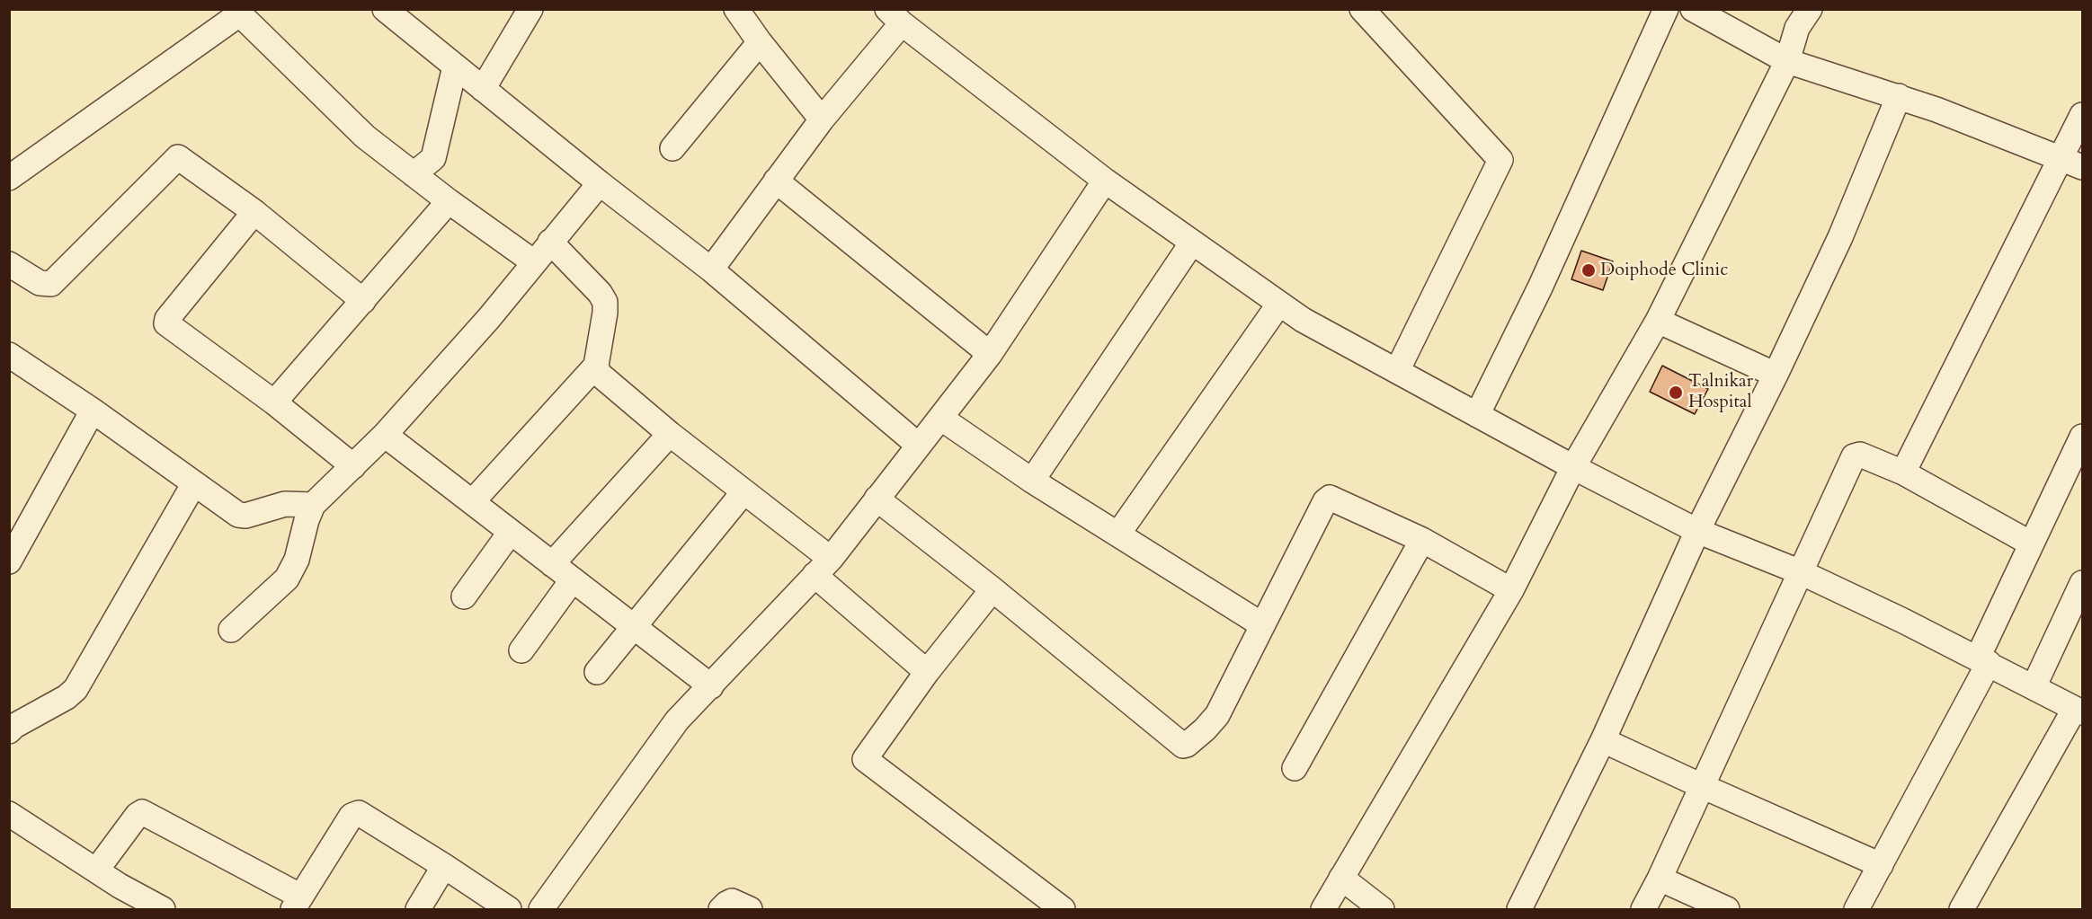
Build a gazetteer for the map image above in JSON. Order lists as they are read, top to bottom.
{
  "places": ["Doiphode Clinic", "Talnikar Hospital"]
}
